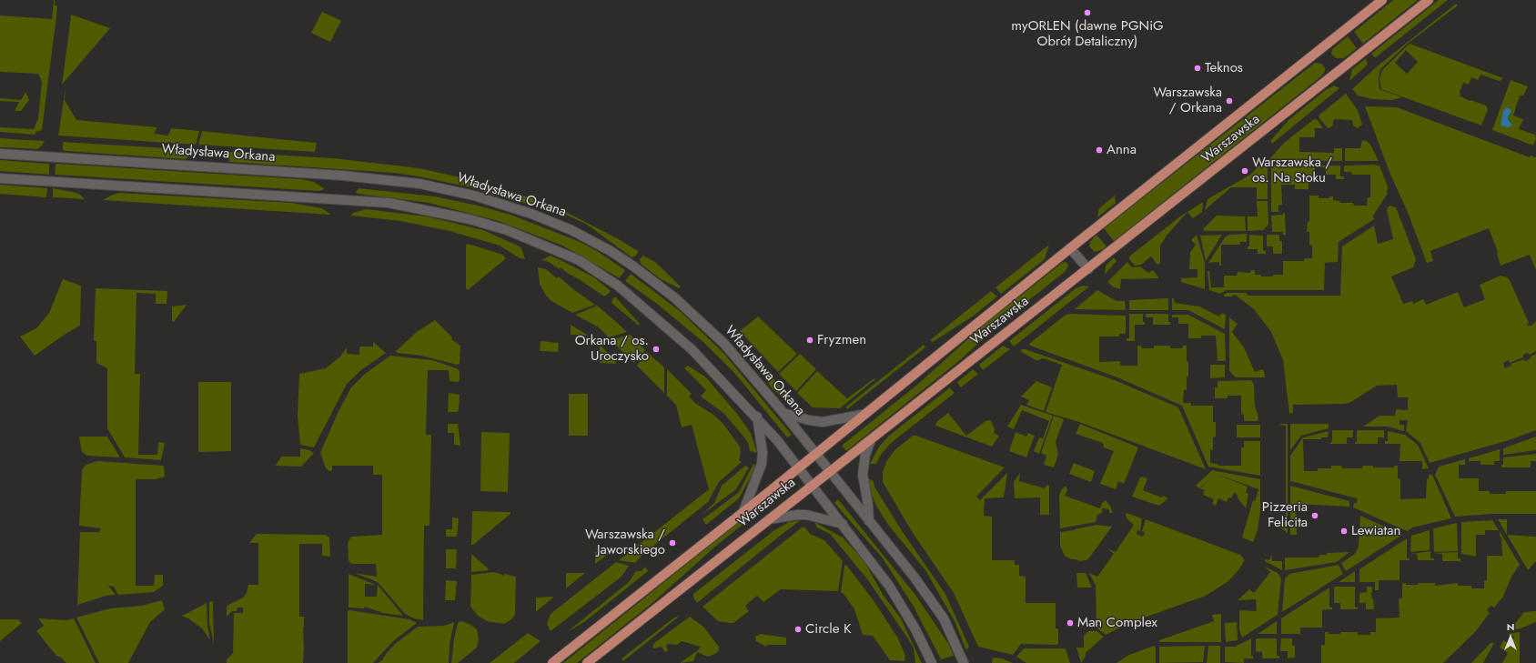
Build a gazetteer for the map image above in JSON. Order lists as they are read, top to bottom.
{
  "streets": {
    "main road": ["Warszawska"],
    "street": ["Władysława Orkana"]
  },
  "crossings": [
    ["Warszawska", "Władysława Orkana"]
  ],
  "places": [
    "myORLEN (dawne PGNiG Obrót Detaliczny)",
    "Teknos",
    "Warszawska / Orkana",
    "Anna",
    "Warszawska / os. Na Stoku",
    "Fryzmen",
    "Orkana / os. Uroczysko",
    "Pizzeria Felicita",
    "Lewiatan",
    "Warszawska / Jaworskiego",
    "Man Complex",
    "Circle K"
  ],
  "north": "top"
}
